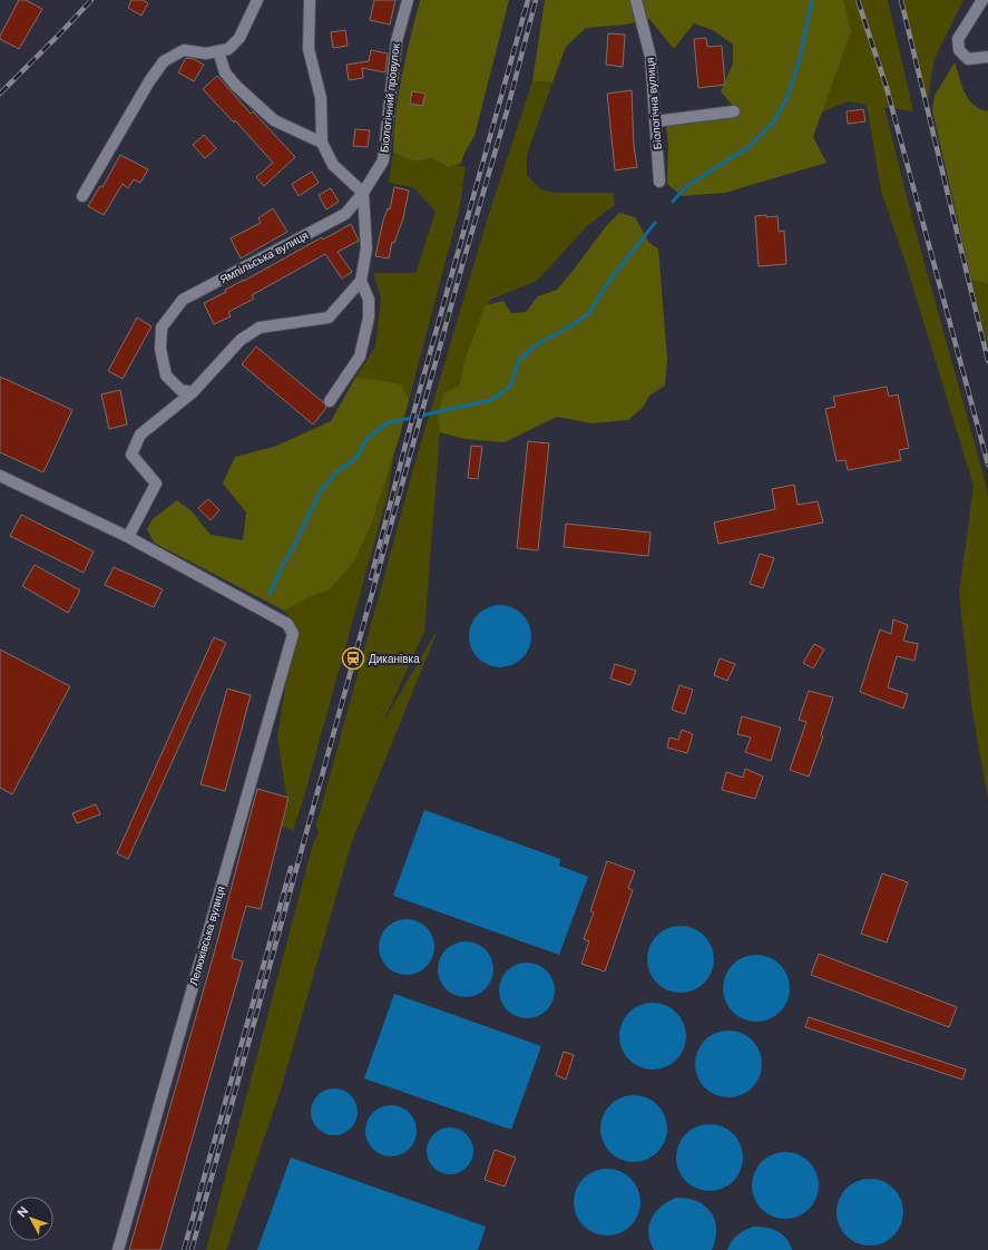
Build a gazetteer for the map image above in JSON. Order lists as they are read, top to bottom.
{
  "streets": {
    "street": [
      "Біологічний провулок",
      "Біологічна вулиця",
      "Ямпільська вулиця",
      "Лелюківська вулиця"
    ]
  },
  "crossings": [
    ["Біологічний провулок", "Ямпільська вулиця"]
  ],
  "places": {
    "station": ["Диканівка"]
  },
  "north": "top left"
}
